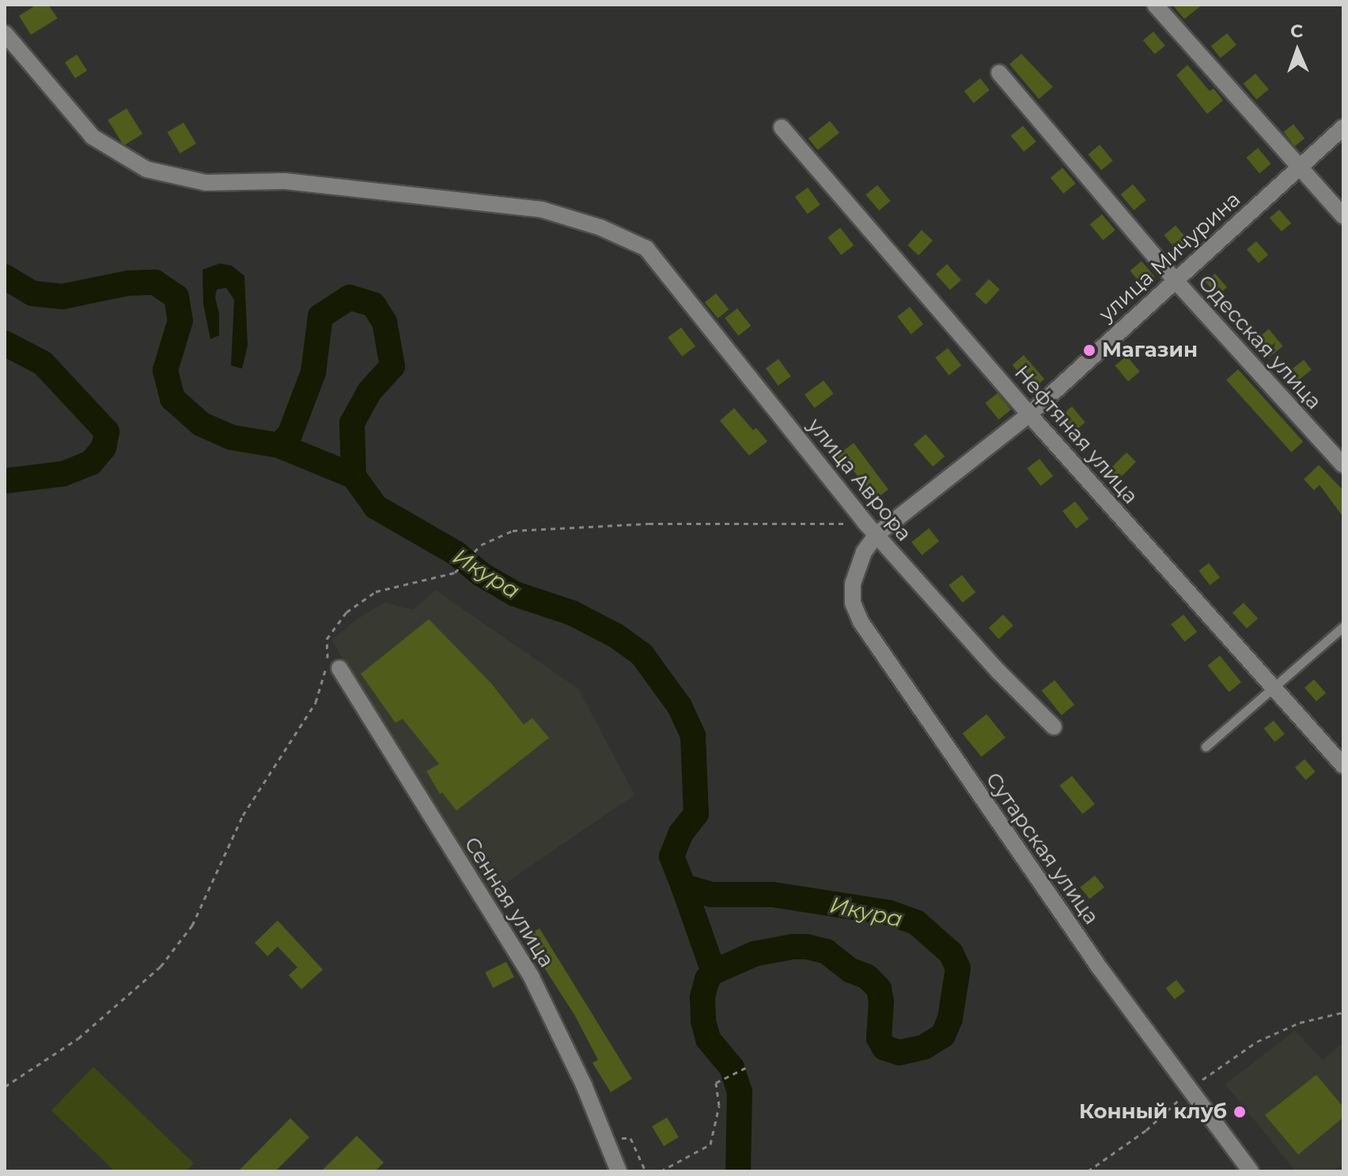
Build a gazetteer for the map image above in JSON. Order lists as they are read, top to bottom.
{
  "streets": {
    "street": [
      "улица Мичурина",
      "Одесская улица",
      "Нефтяная улица",
      "улица Аврора",
      "Сутарская улица",
      "Сенная улица"
    ]
  },
  "crossings": [
    ["улица Мичурина", "Одесская улица"],
    ["улица Мичурина", "Нефтяная улица"],
    ["улица Мичурина", "улица Аврора"],
    ["улица Мичурина", "Сутарская улица"],
    ["улица Аврора", "Сутарская улица"]
  ],
  "water": ["Икура"],
  "places": ["Магазин", "Конный клуб"],
  "north": "top"
}
